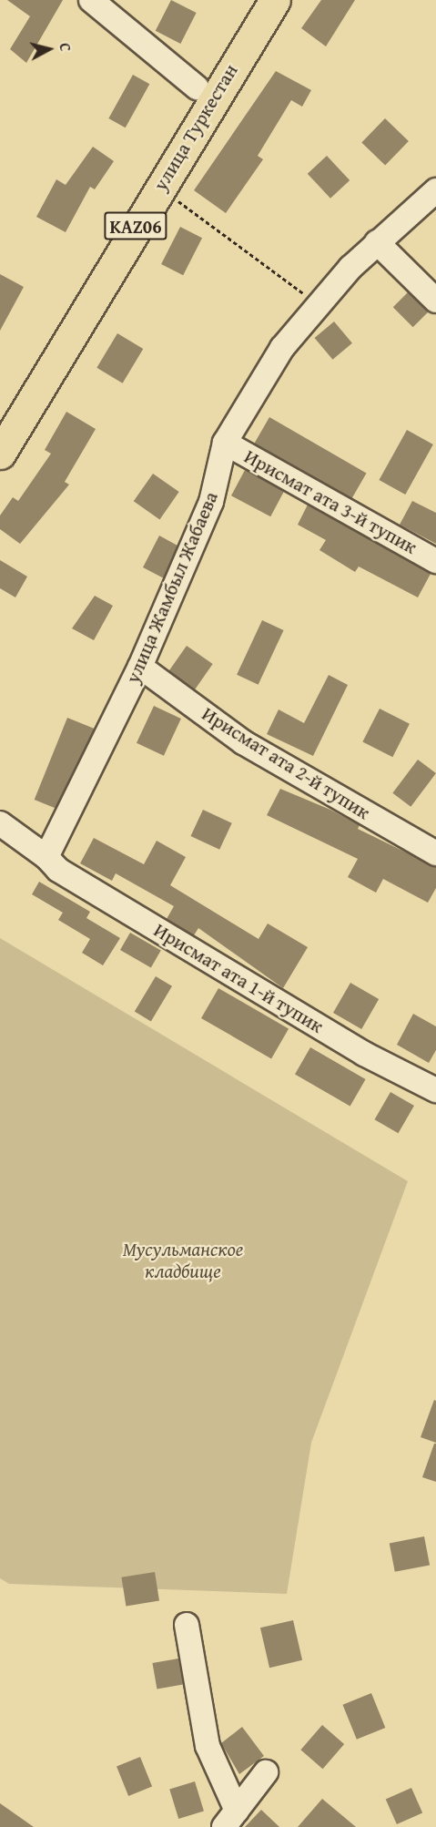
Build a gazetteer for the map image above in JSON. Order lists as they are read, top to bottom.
{
  "streets": {
    "highway": ["улица Туркестан", "KАZ06"],
    "street": [
      "Ирисмат ата 3-й тупик",
      "улица Жамбыл Жабаева",
      "Ирисмат ата 2-й тупик",
      "Ирисмат ата 1-й тупик"
    ]
  },
  "crossings": [
    ["Ирисмат ата 3-й тупик", "улица Жамбыл Жабаева"],
    ["улица Жамбыл Жабаева", "Ирисмат ата 2-й тупик"],
    ["улица Жамбыл Жабаева", "Ирисмат ата 1-й тупик"]
  ],
  "parks": ["Мусульманское кладбище"],
  "north": "right"
}
